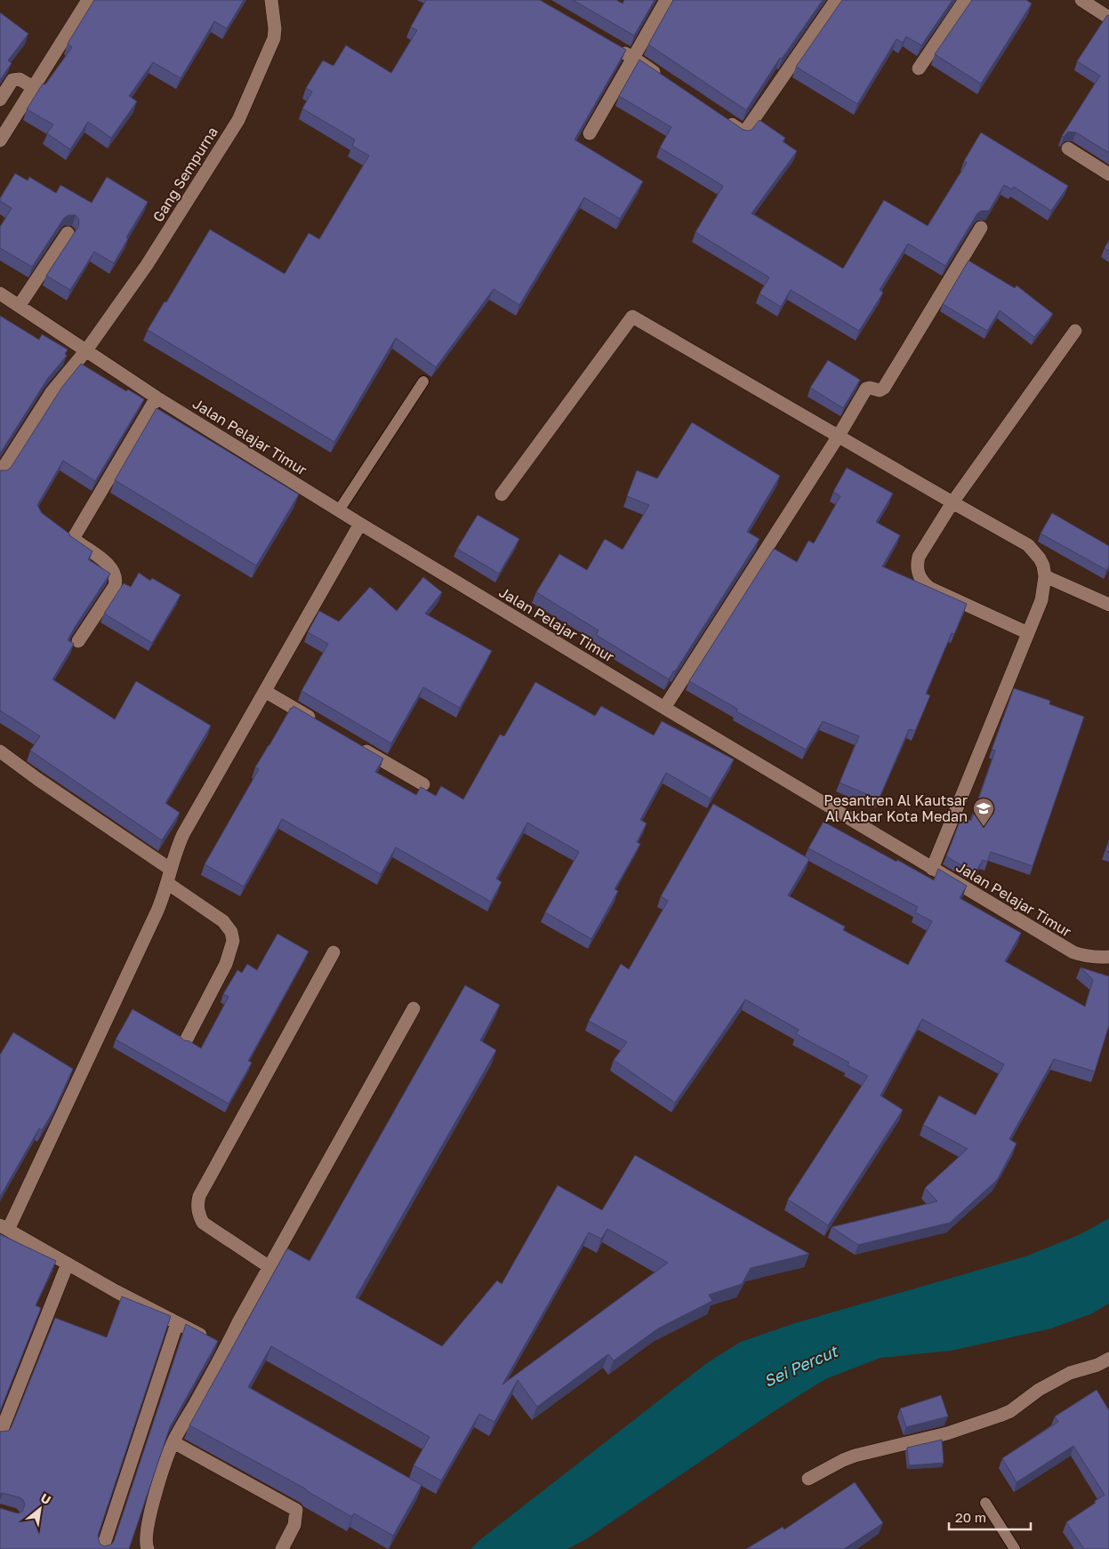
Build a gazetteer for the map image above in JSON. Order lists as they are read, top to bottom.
{
  "streets": {
    "street": ["Gang Sempurna", "Jalan Pelajar Timur"]
  },
  "crossings": [
    ["Gang Sempurna", "Jalan Pelajar Timur"]
  ],
  "water": ["Sei Percut"],
  "places": {
    "school or university": ["Pesantren Al Kautsar Al Akbar Kota Medan"]
  },
  "scale_bar": "20 m",
  "north": "top right"
}
